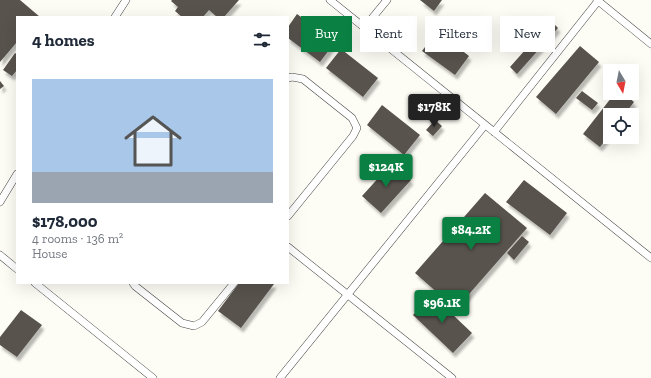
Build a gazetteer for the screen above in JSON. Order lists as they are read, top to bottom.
{
  "north": "bottom",
  "page": {
    "chip": [
      "Buy",
      "Rent",
      "Filters",
      "New"
    ],
    "heading": "4 homes",
    "list": [
      {
        "name": "$178,000",
        "note": "4 rooms · 136 m² · House"
      }
    ],
    "price": [
      "$178K",
      "$124K",
      "$84.2K",
      "$96.1K"
    ]
  }
}
